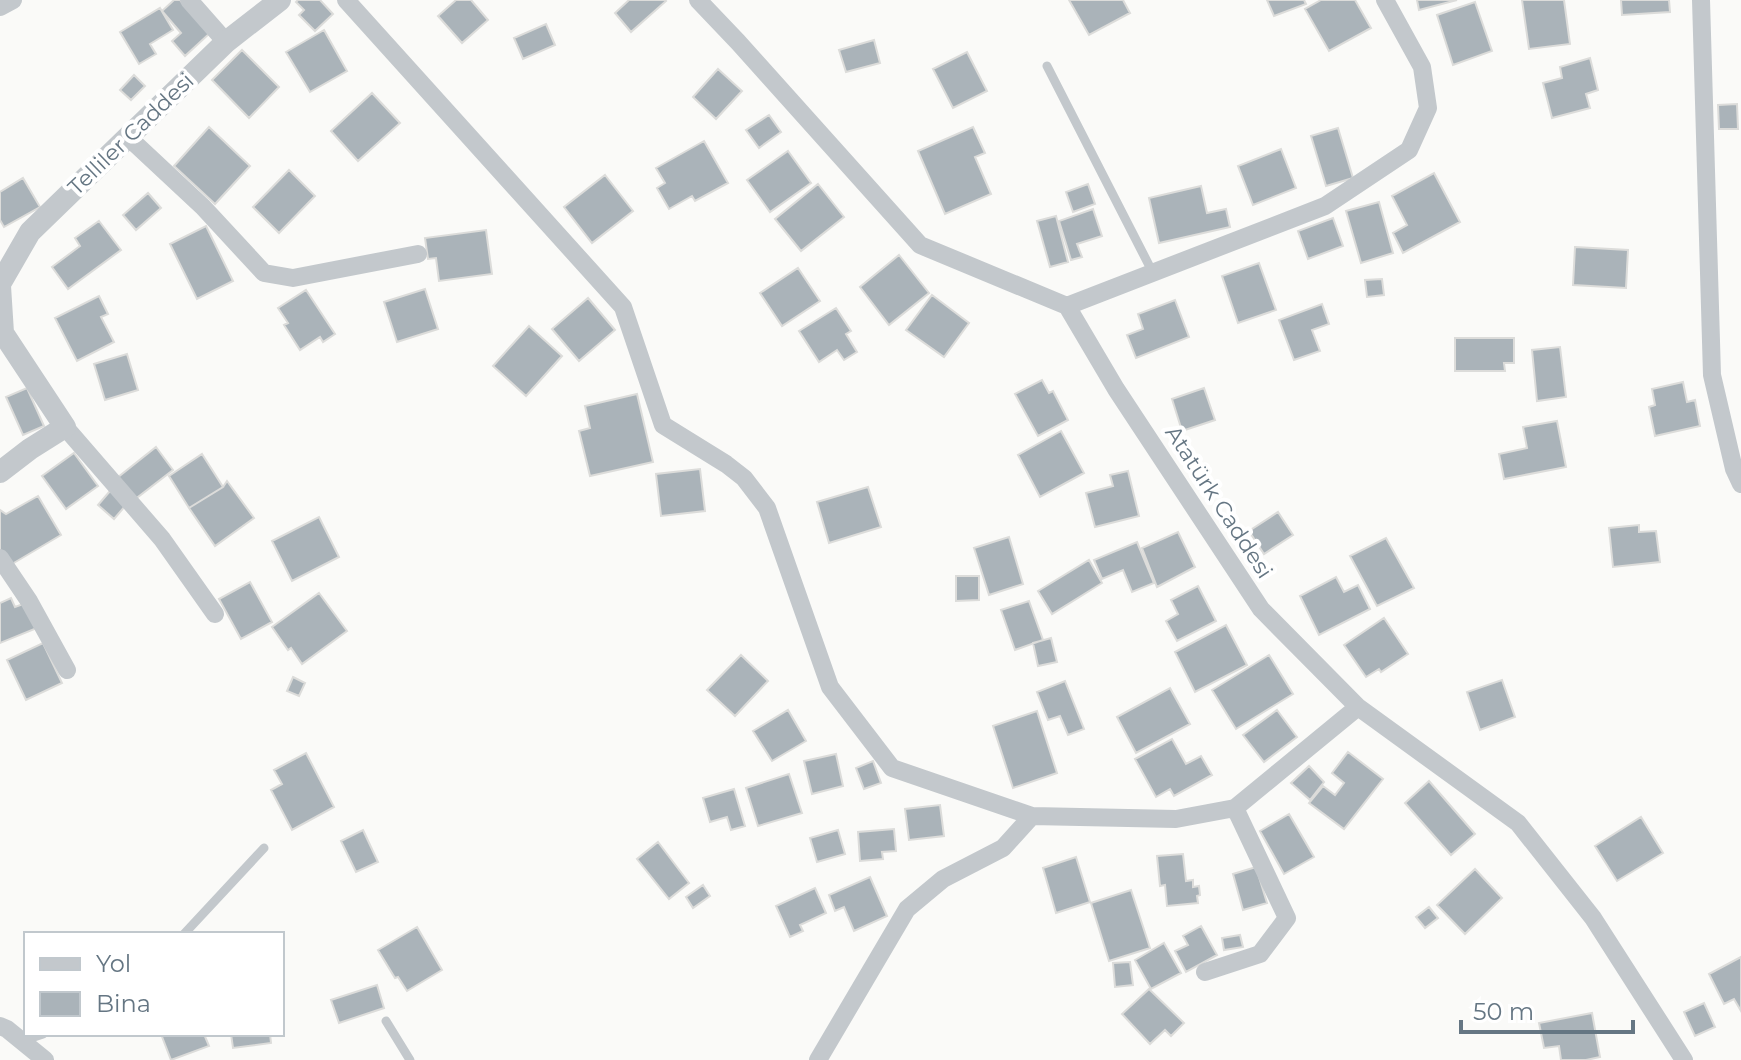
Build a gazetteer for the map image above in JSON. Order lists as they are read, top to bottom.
{
  "streets": {
    "street": ["Telliler Caddesi", "Atatürk Caddesi"]
  },
  "legend": ["Yol", "Bina"],
  "scale_bar": "50 m"
}
